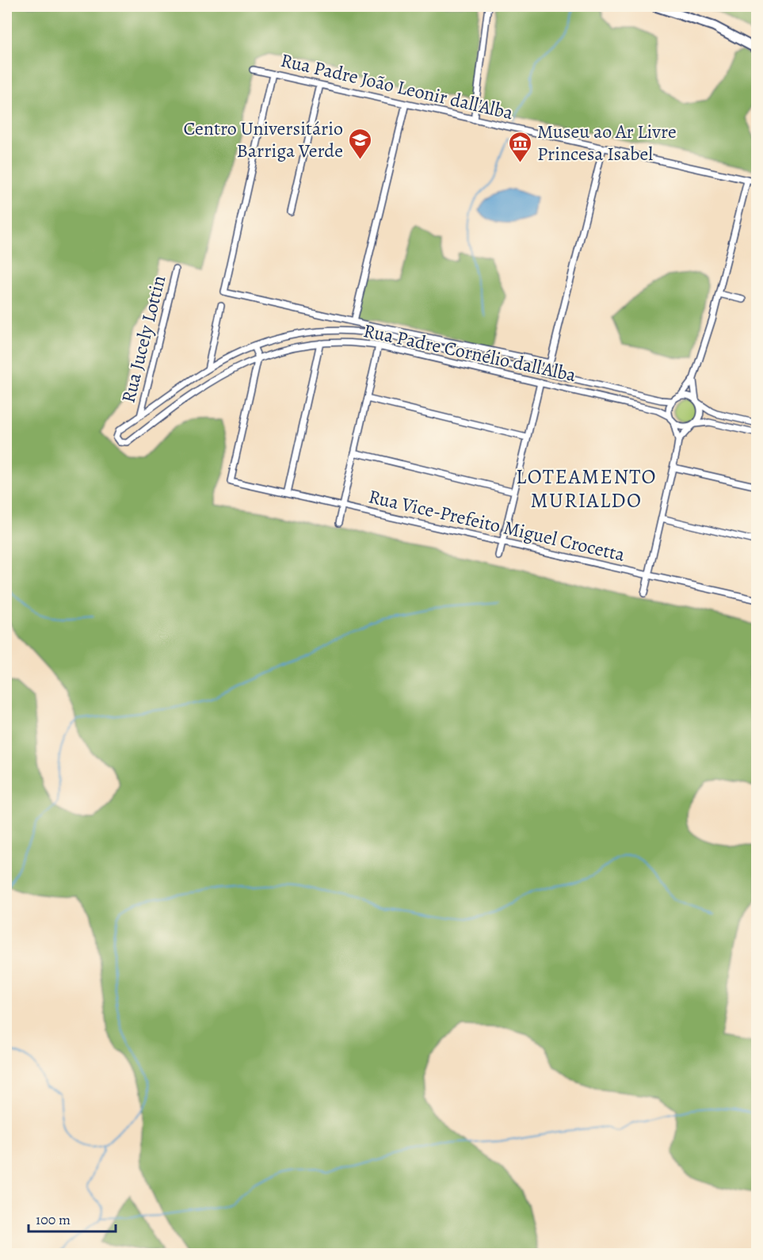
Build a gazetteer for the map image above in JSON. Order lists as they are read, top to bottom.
{
  "streets": {
    "street": [
      "Rua Padre João Leonir dall'Alba",
      "Rua Jucely Lottin",
      "Rua Padre Cornélio dall'Alba",
      "Rua Vice-Prefeito Miguel Crocetta"
    ]
  },
  "crossings": [
    ["Rua Jucely Lottin", "Rua Padre Cornélio dall'Alba"],
    ["Rua Padre Cornélio dall'Alba", "Rua Vice-Prefeito Miguel Crocetta"]
  ],
  "districts": ["LOTEAMENTO MURIALDO"],
  "places": {
    "school or university": ["Centro Universitário Barriga Verde"],
    "museum": ["Museu ao Ar Livre Princesa Isabel"]
  },
  "scale_bar": "100 m"
}
